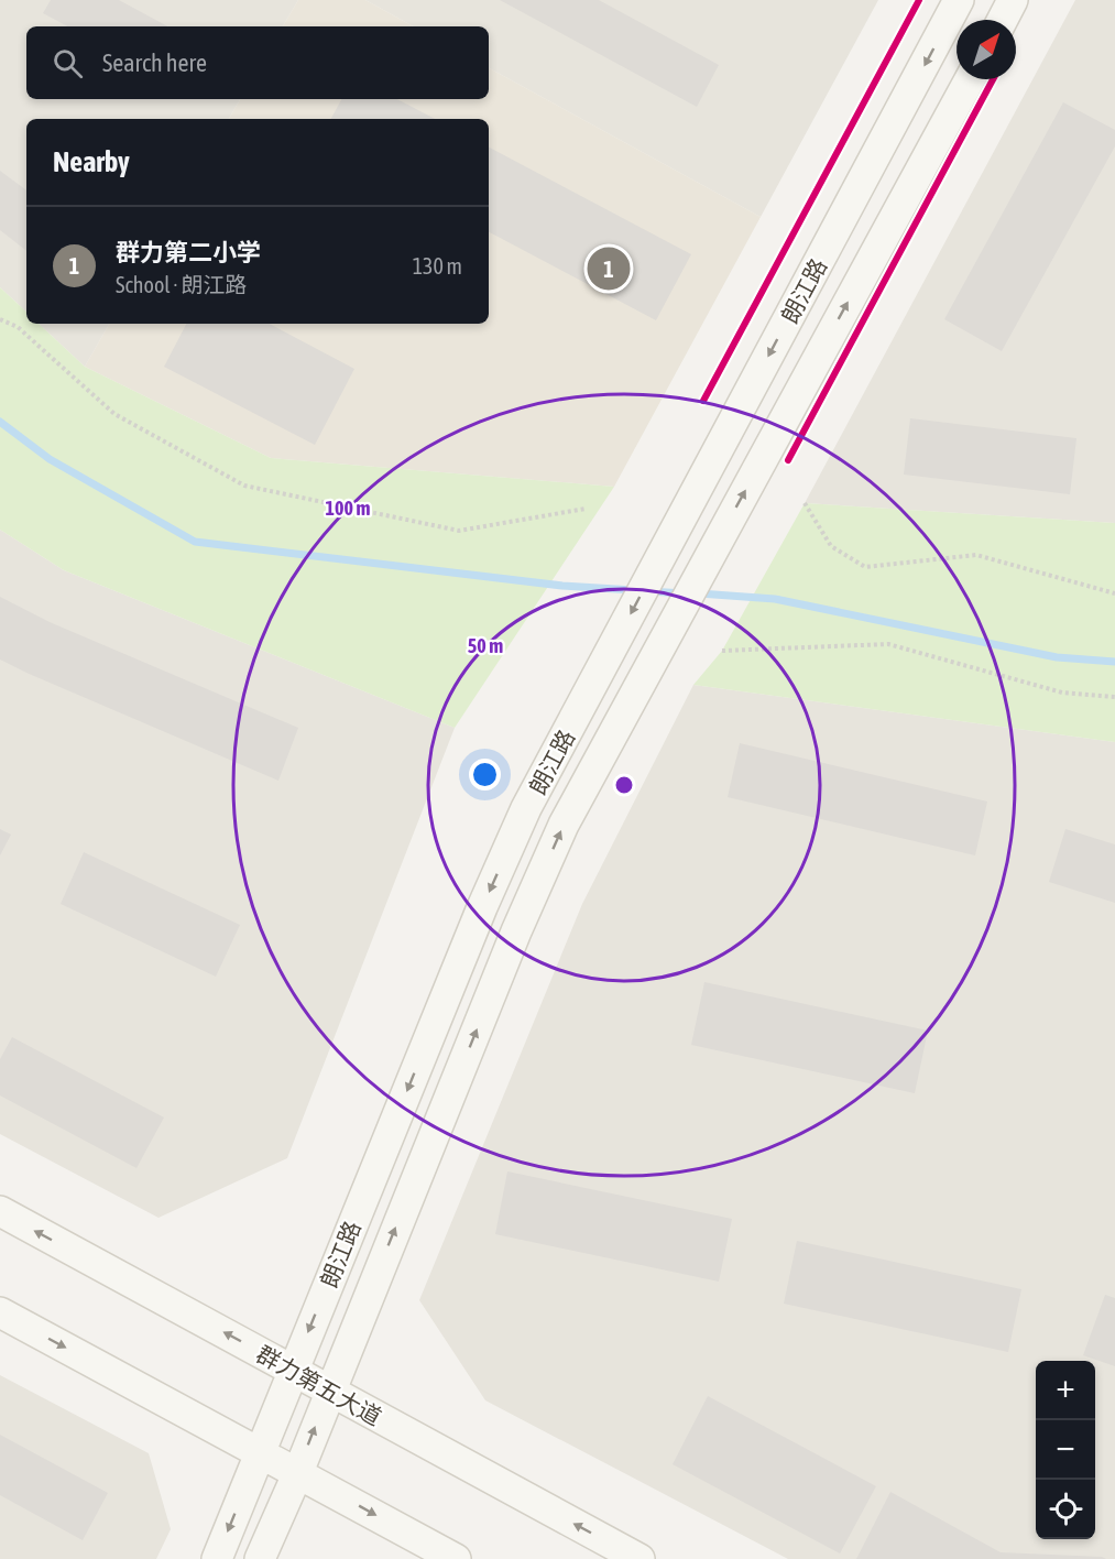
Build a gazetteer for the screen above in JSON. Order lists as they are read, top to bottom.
{
  "streets": {
    "main road": ["朗江路", "群力第五大道"]
  },
  "crossings": [
    ["朗江路", "群力第五大道"]
  ],
  "north": "top right",
  "page": {
    "search": "Search here",
    "heading": "Nearby",
    "list": [
      {
        "mark": "1",
        "name": "群力第二小学",
        "note": "School · 朗江路",
        "value": "130 m"
      }
    ],
    "pins": "1",
    "map_buttons": ["+", "−"]
  },
  "rings": ["100 m", "50 m"]
}
